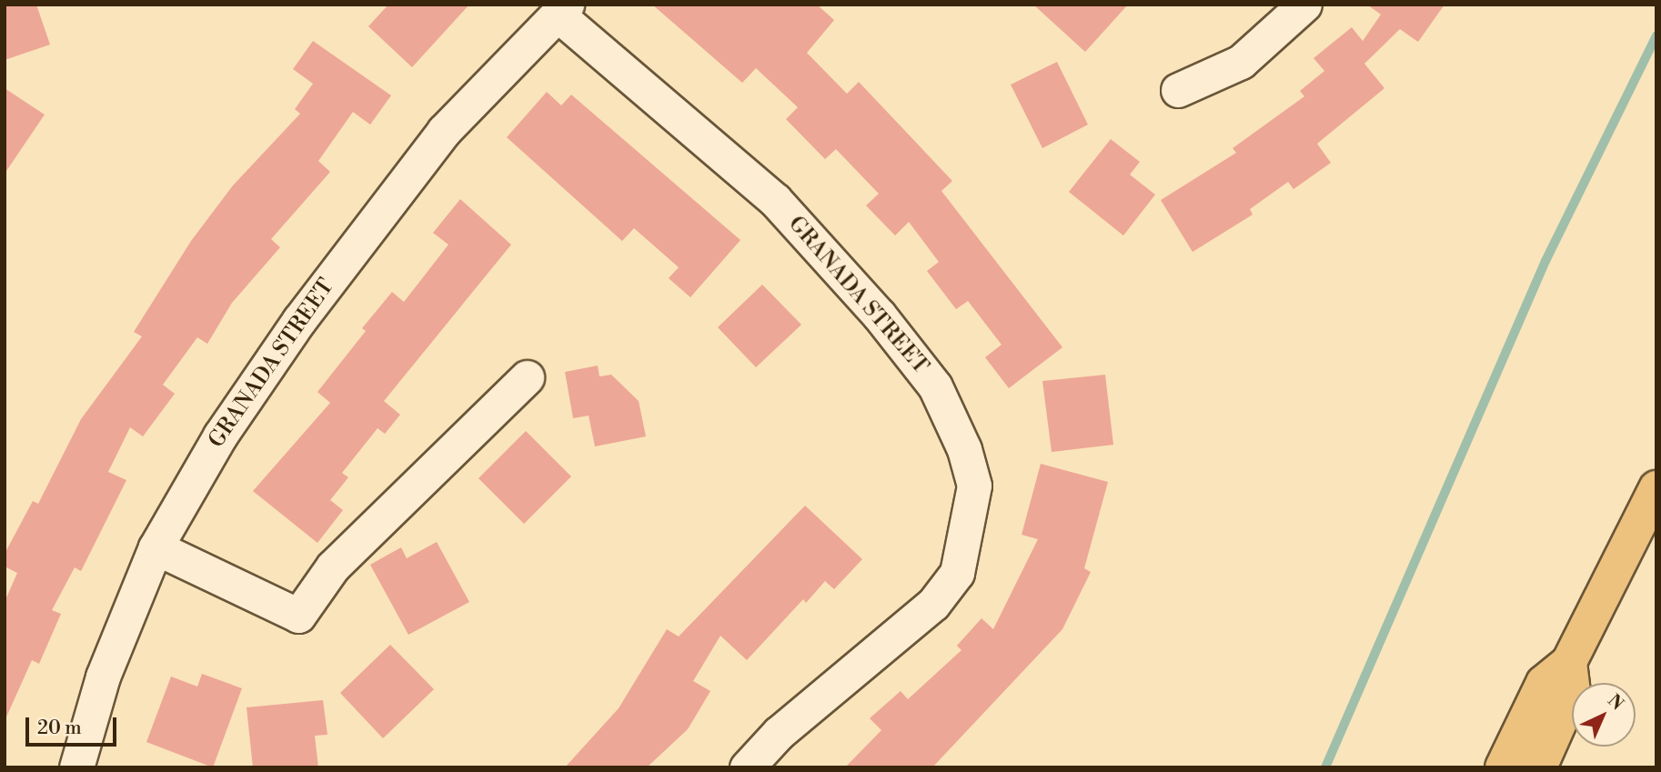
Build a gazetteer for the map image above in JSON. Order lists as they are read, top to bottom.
{
  "streets": {
    "street": ["GRANADA STREET"]
  },
  "scale_bar": "20 m",
  "north": "top right"
}
